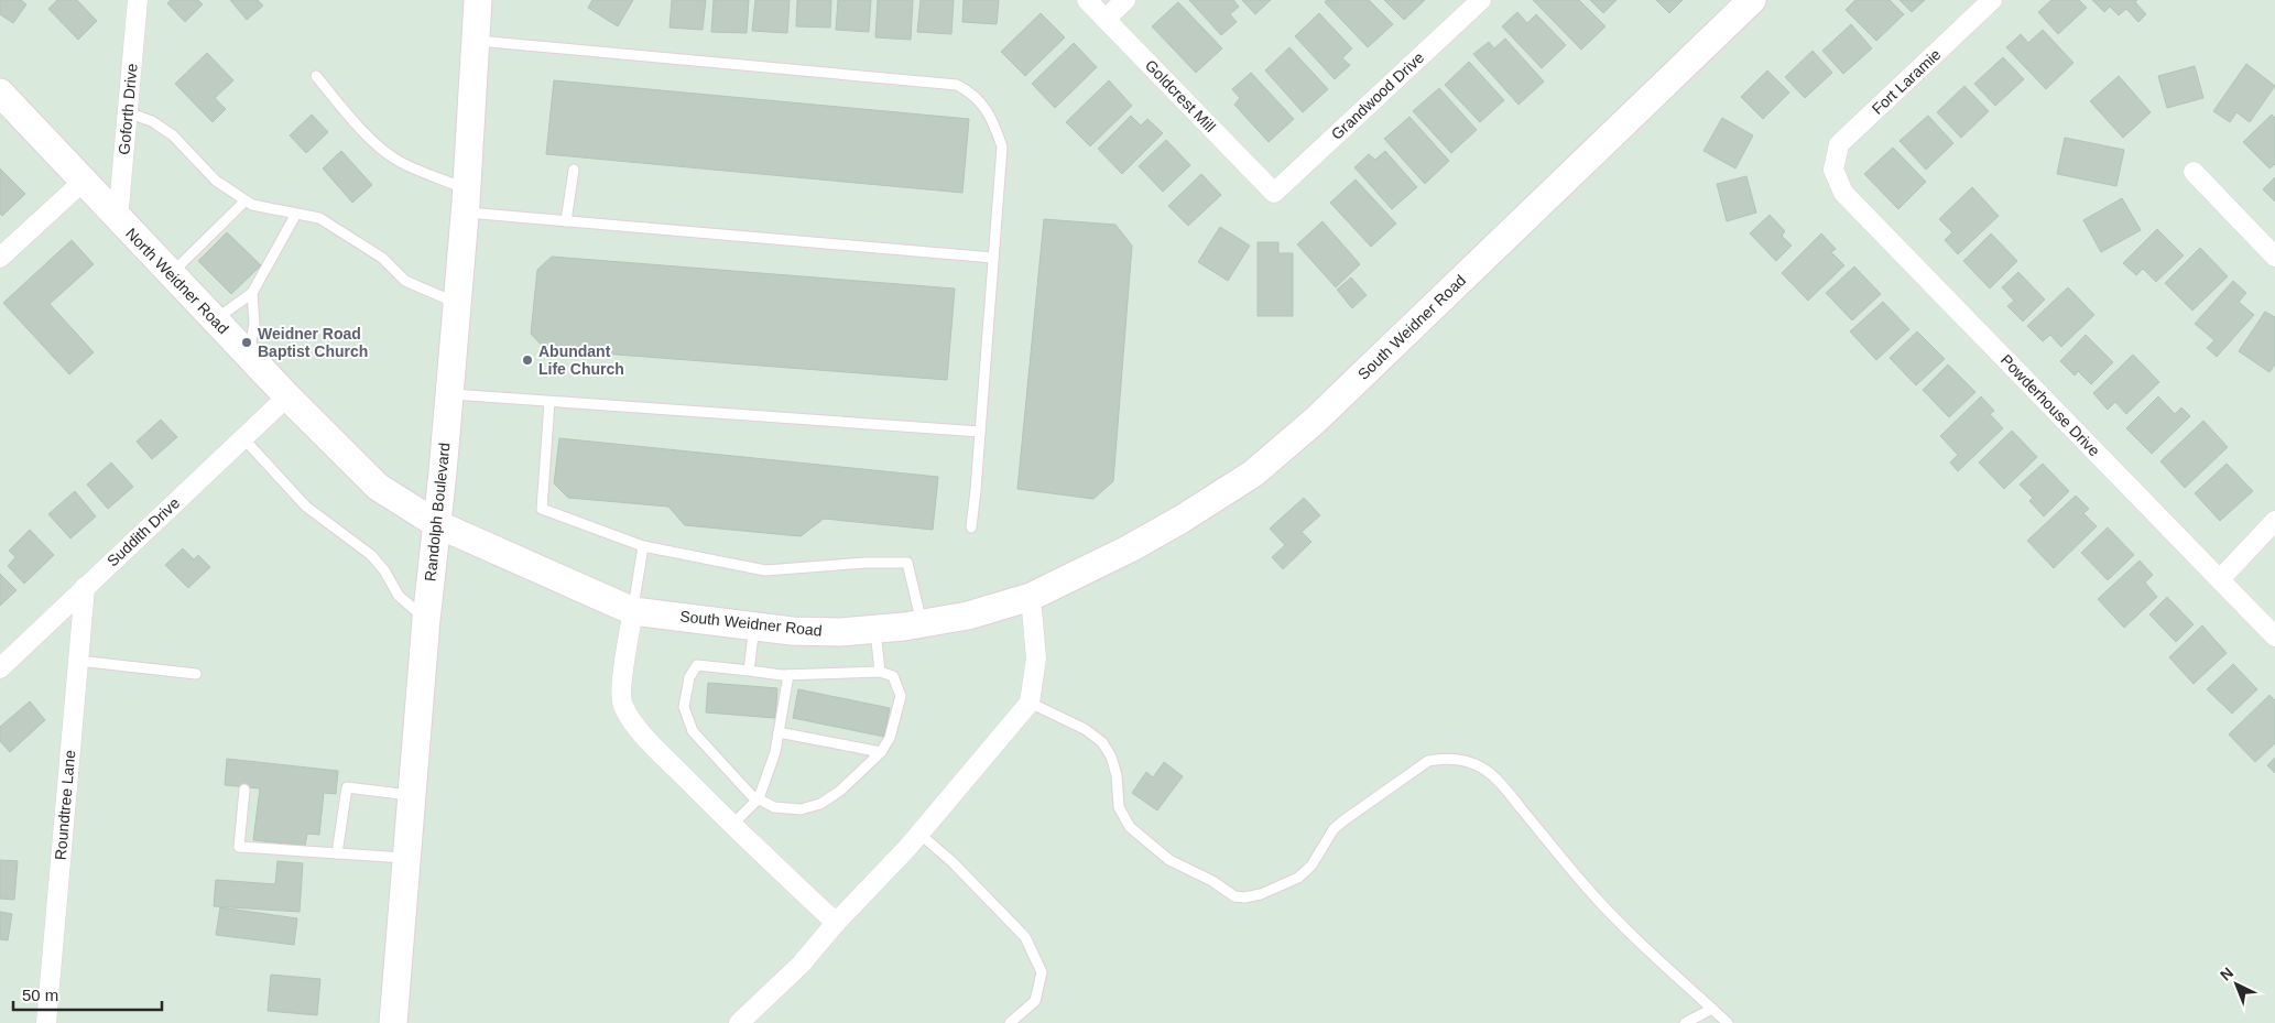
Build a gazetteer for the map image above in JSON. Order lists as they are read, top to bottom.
{
  "streets": {
    "main road": ["North Weidner Road", "South Weidner Road", "Randolph Boulevard"],
    "street": [
      "Fort Laramie",
      "Goldcrest Mill",
      "Grandwood Drive",
      "Goforth Drive",
      "Powderhouse Drive",
      "Suddith Drive",
      "Roundtree Lane"
    ]
  },
  "crossings": [
    ["Fort Laramie", "Powderhouse Drive"],
    ["Goldcrest Mill", "Grandwood Drive"],
    ["Goforth Drive", "North Weidner Road"],
    ["North Weidner Road", "South Weidner Road"],
    ["North Weidner Road", "Randolph Boulevard"],
    ["North Weidner Road", "Suddith Drive"],
    ["South Weidner Road", "Randolph Boulevard"],
    ["Suddith Drive", "Roundtree Lane"]
  ],
  "places": ["Weidner Road Baptist Church", "Abundant Life Church"],
  "scale_bar": "50 m",
  "north": "top left"
}
